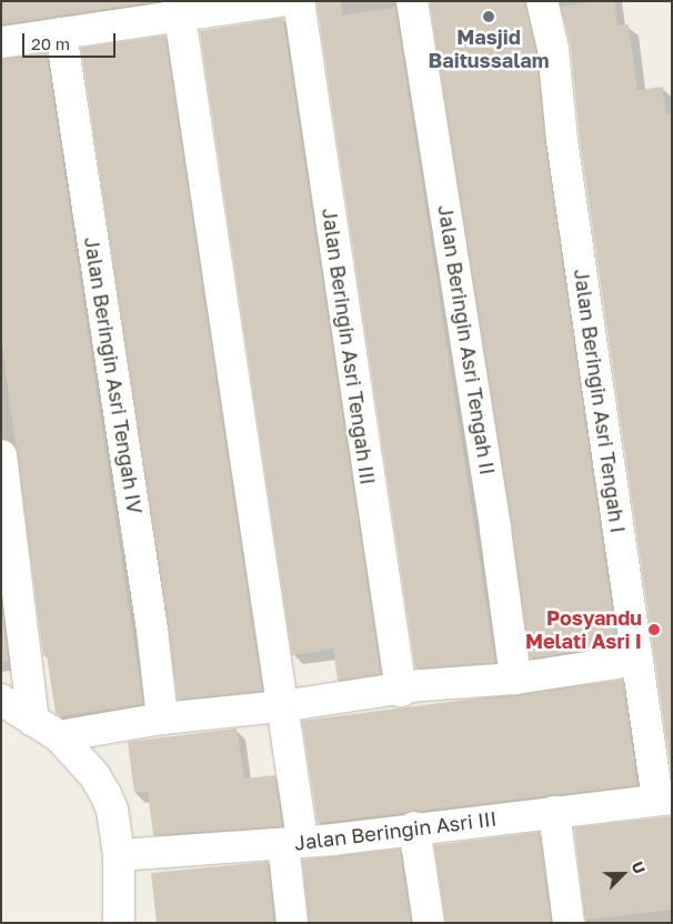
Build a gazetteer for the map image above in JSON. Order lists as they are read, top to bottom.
{
  "streets": {
    "street": [
      "Jalan Beringin Asri Tengah II",
      "Jalan Beringin Asri Tengah III",
      "Jalan Beringin Asri Tengah IV",
      "Jalan Beringin Asri Tengah I",
      "Jalan Beringin Asri III"
    ]
  },
  "crossings": [
    ["Jalan Beringin Asri Tengah I", "Jalan Beringin Asri III"]
  ],
  "places": ["Masjid Baitussalam", "Posyandu Melati Asri I"],
  "scale_bar": "20 m",
  "north": "top right"
}
